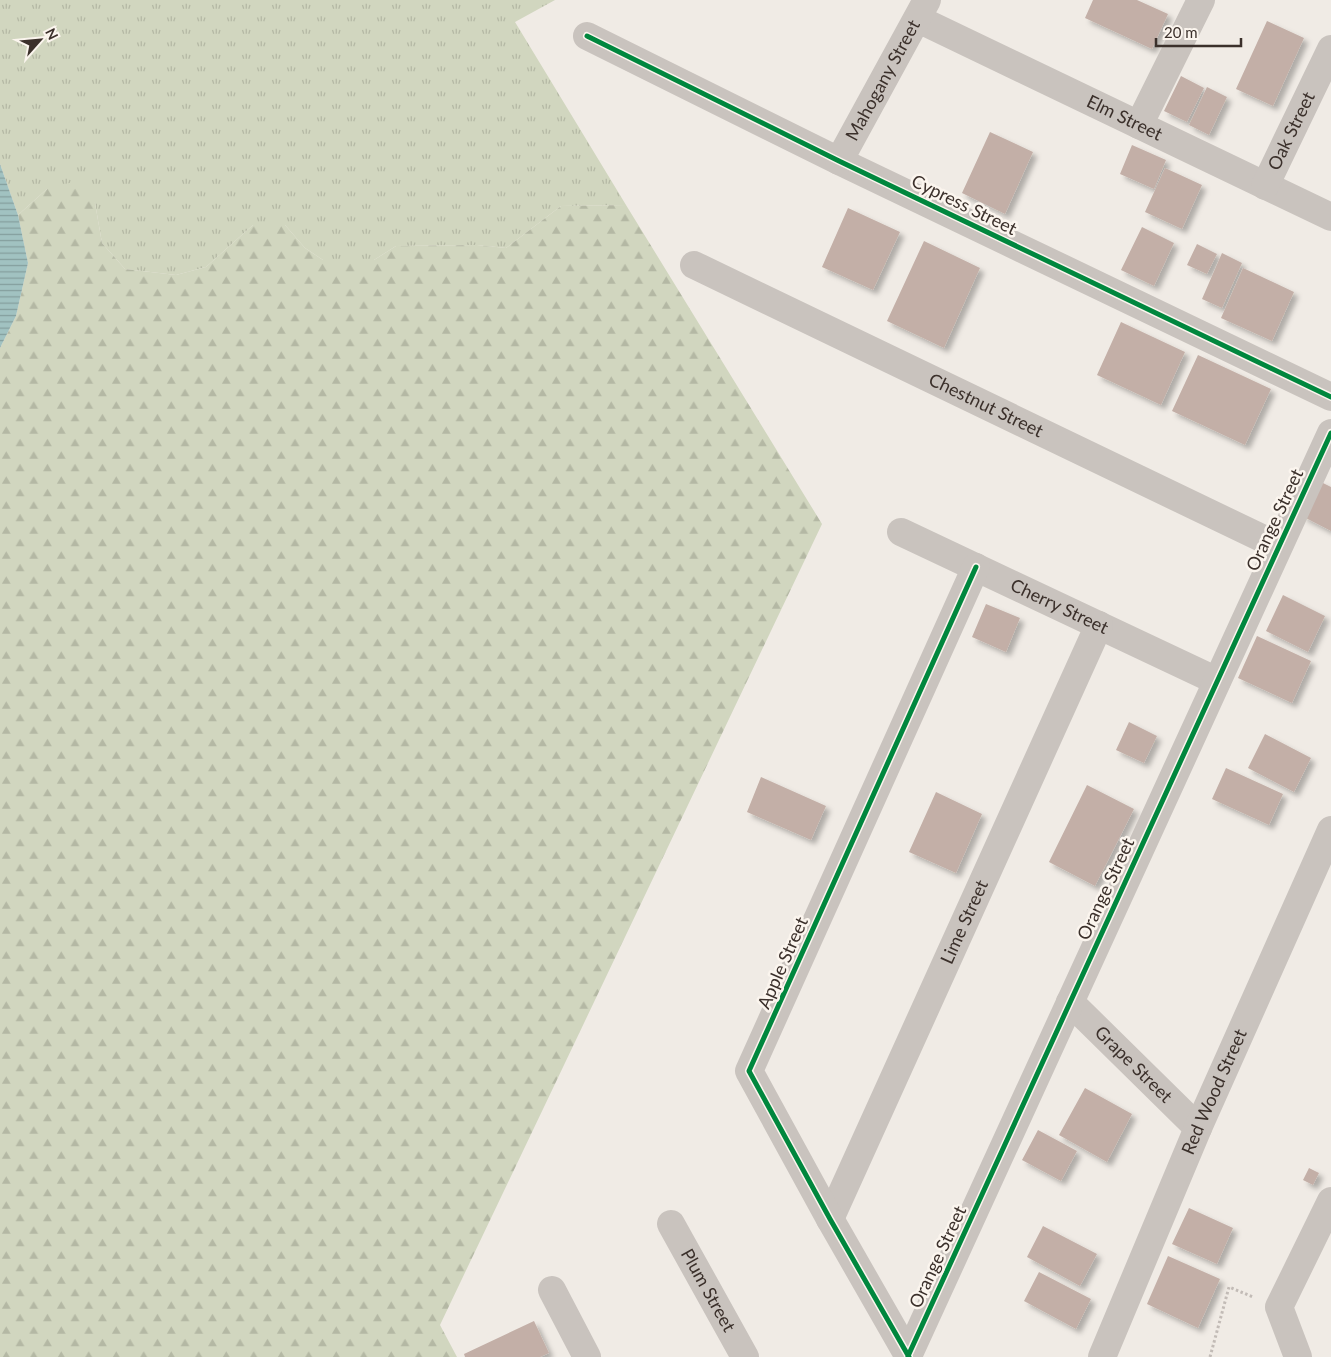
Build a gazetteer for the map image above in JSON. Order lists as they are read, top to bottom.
{
  "streets": {
    "street": [
      "Mahogany Street",
      "Elm Street",
      "Oak Street",
      "Cypress Street",
      "Chestnut Street",
      "Orange Street",
      "Cherry Street",
      "Lime Street",
      "Apple Street",
      "Grape Street",
      "Red Wood Street",
      "Plum Street"
    ]
  },
  "crossings": [
    ["Mahogany Street", "Elm Street"],
    ["Mahogany Street", "Cypress Street"],
    ["Elm Street", "Oak Street"],
    ["Chestnut Street", "Orange Street"],
    ["Orange Street", "Cherry Street"],
    ["Orange Street", "Apple Street"],
    ["Orange Street", "Grape Street"],
    ["Cherry Street", "Lime Street"],
    ["Cherry Street", "Apple Street"],
    ["Lime Street", "Apple Street"],
    ["Grape Street", "Red Wood Street"]
  ],
  "scale_bar": "20 m",
  "north": "top right"
}
